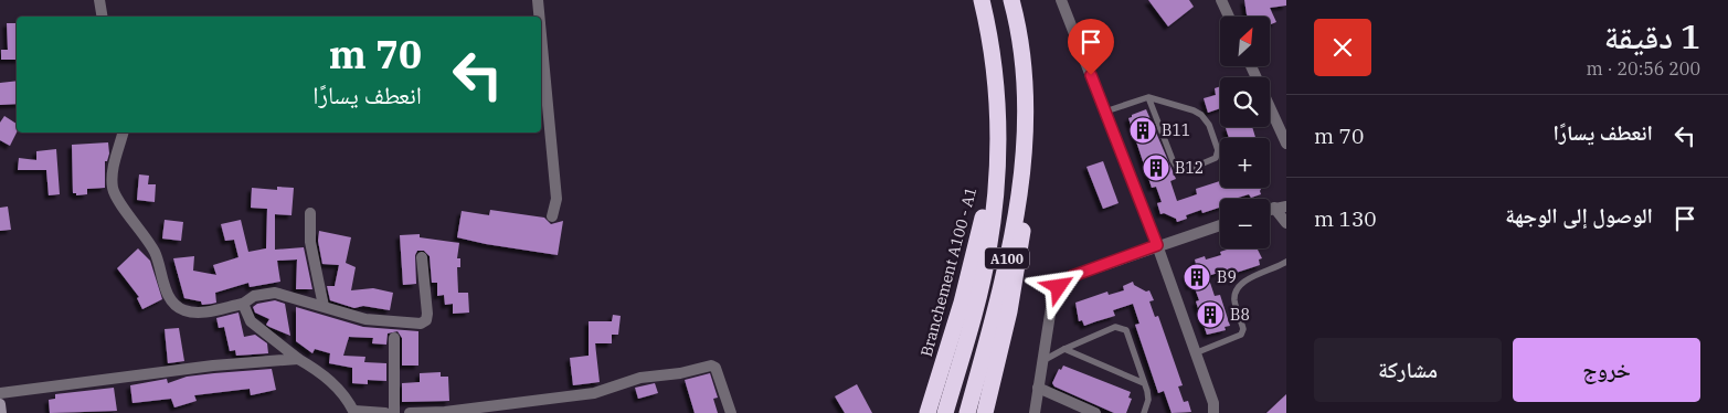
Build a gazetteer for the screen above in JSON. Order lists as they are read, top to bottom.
{
  "streets": {
    "highway": ["A100", "Branchement A100 - A1"]
  },
  "crossings": [
    ["A100", "Branchement A100 - A1"]
  ],
  "places": {
    "building": [
      "B11",
      "B12",
      "B9",
      "B8"
    ]
  },
  "north": "top right",
  "page": {
    "heading": ["1 دقيقة", "200 m · 20:56"],
    "map_buttons": ["+", "−"],
    "turn": ["70 m", "انعطف يسارًا"],
    "list": [
      {
        "name": "انعطف يسارًا",
        "value": "70 m"
      },
      {
        "name": "الوصول إلى الوجهة",
        "value": "130 m"
      }
    ],
    "buttons": ["خروج", "مشاركة"]
  }
}
